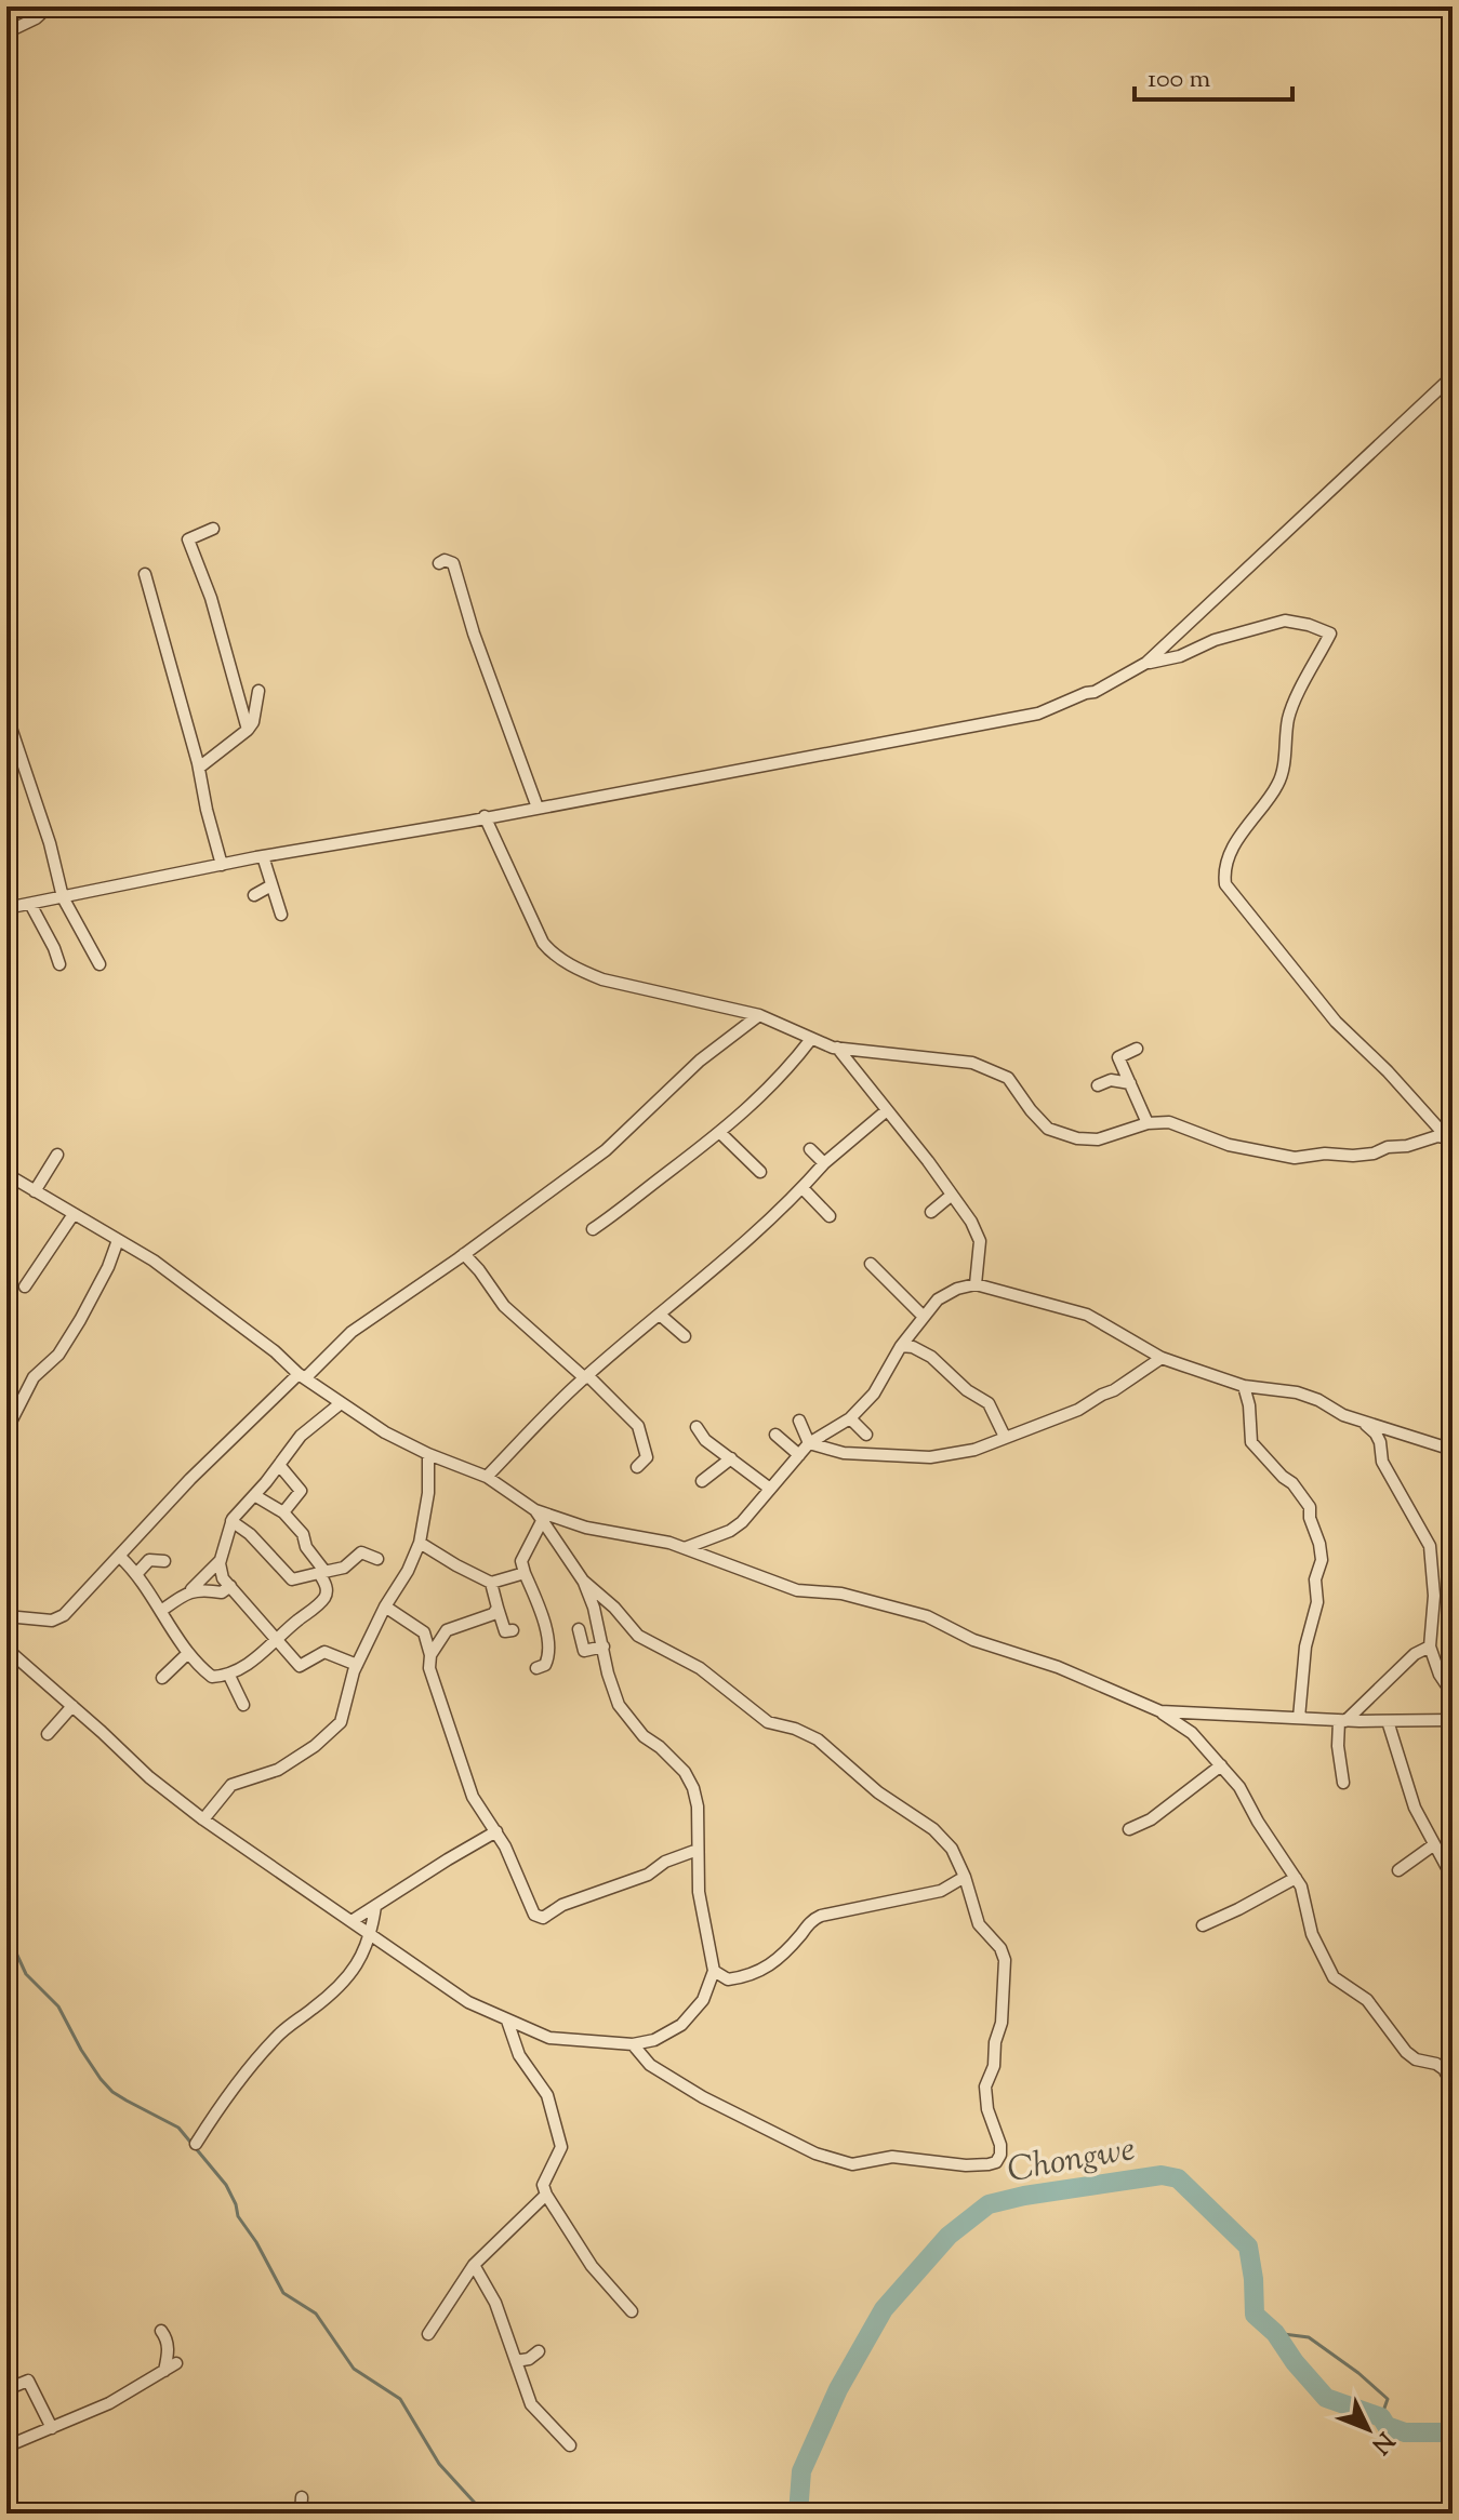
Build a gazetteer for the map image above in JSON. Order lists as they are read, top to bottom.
{
  "water": ["Chongwe"],
  "scale_bar": "100 m",
  "north": "bottom right"
}
